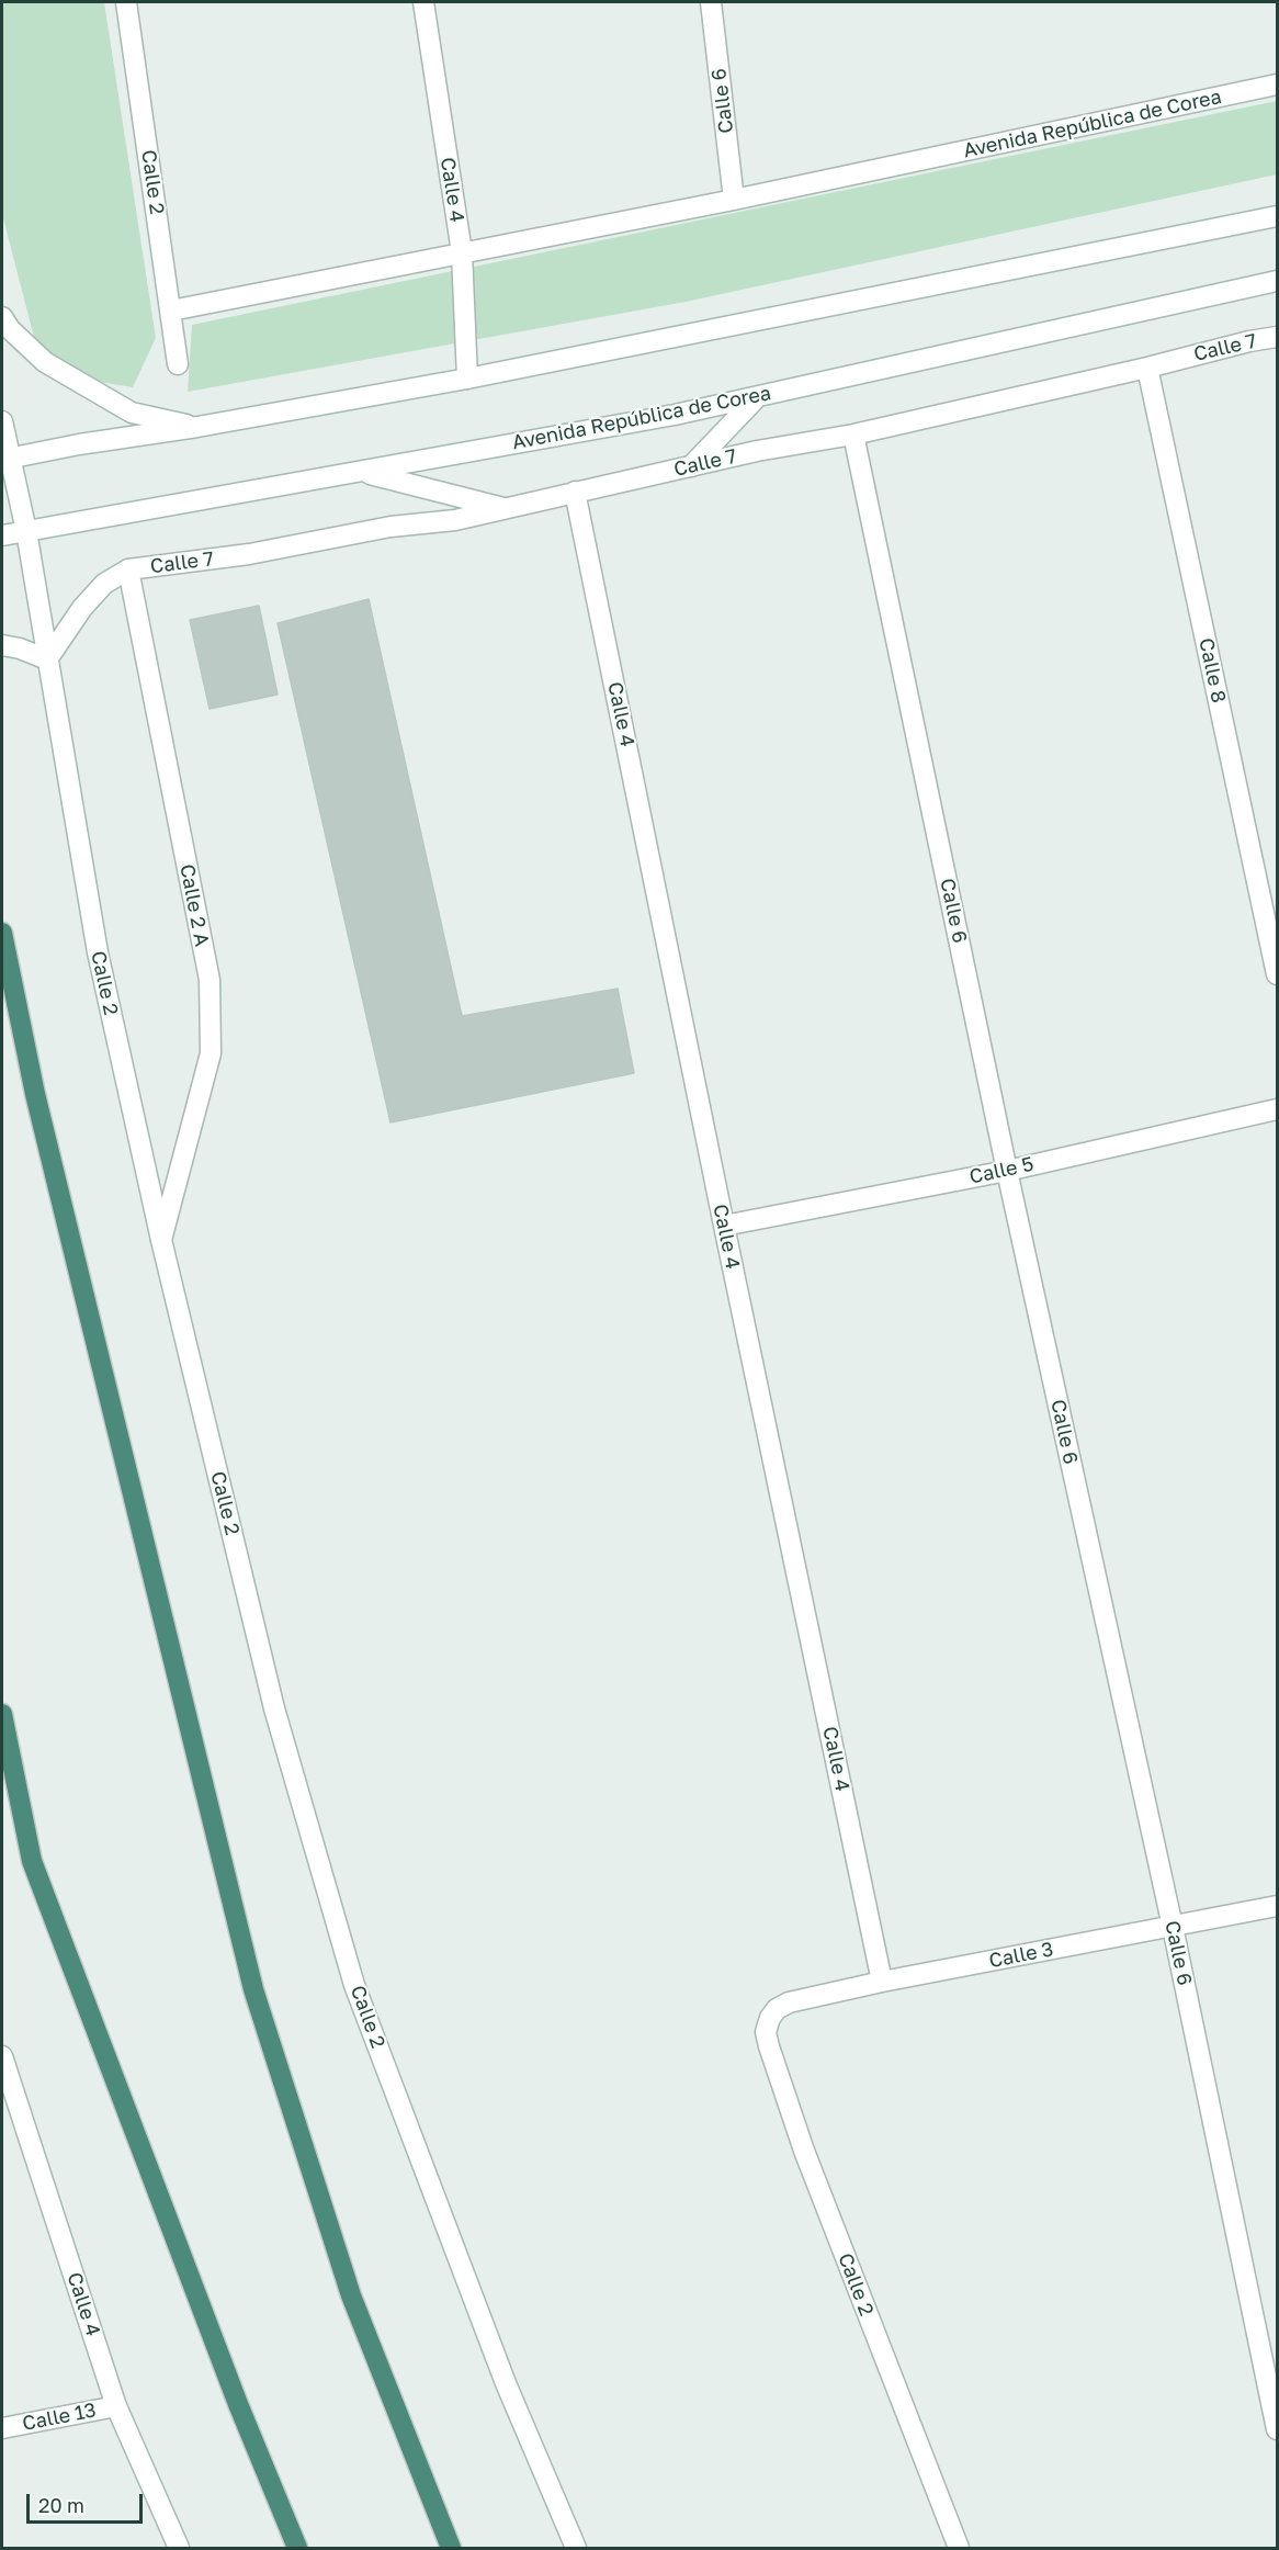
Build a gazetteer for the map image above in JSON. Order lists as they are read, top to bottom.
{
  "streets": {
    "street": [
      "Calle 6",
      "Avenida República de Corea",
      "Calle 2",
      "Calle 4",
      "Calle 7",
      "Calle 8",
      "Calle 2 A",
      "Calle 5",
      "Calle 3",
      "Calle 13"
    ]
  },
  "crossings": [
    ["Calle 6", "Avenida República de Corea"],
    ["Calle 6", "Calle 7"],
    ["Calle 6", "Calle 5"],
    ["Calle 6", "Calle 3"],
    ["Avenida República de Corea", "Calle 2"],
    ["Avenida República de Corea", "Calle 4"],
    ["Calle 2", "Calle 2 A"],
    ["Calle 2", "Calle 3"],
    ["Calle 4", "Calle 7"],
    ["Calle 4", "Calle 5"],
    ["Calle 4", "Calle 3"],
    ["Calle 4", "Calle 13"],
    ["Calle 7", "Calle 8"],
    ["Calle 7", "Calle 2 A"]
  ],
  "scale_bar": "20 m"
}
